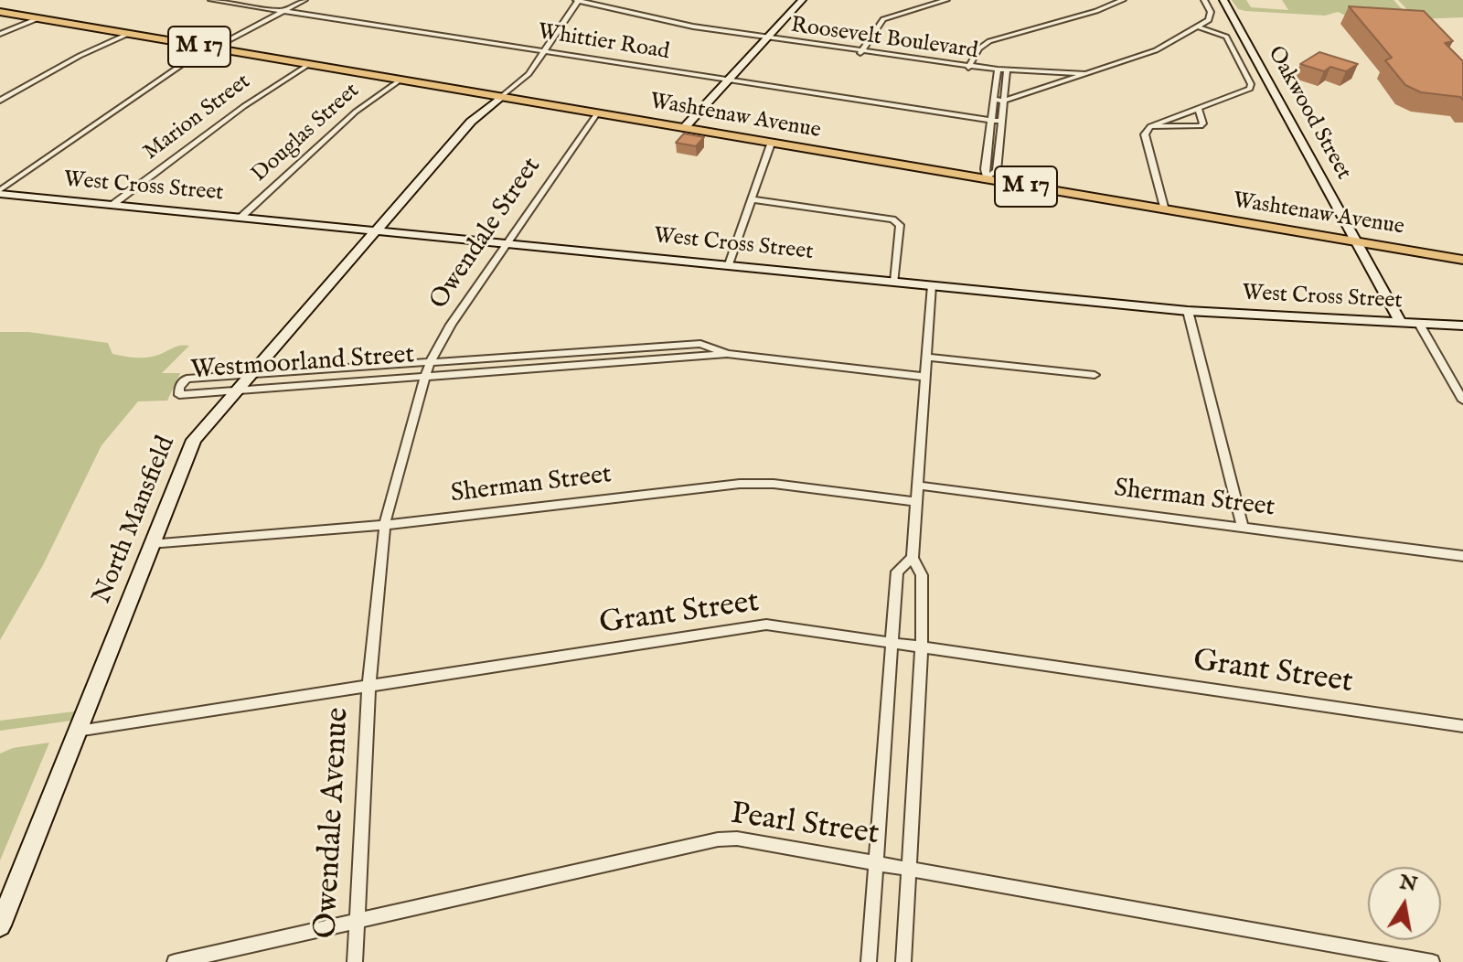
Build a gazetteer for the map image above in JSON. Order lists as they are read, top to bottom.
{
  "streets": {
    "main road": ["M 17", "Washtenaw Avenue"],
    "street": [
      "Roosevelt Boulevard",
      "Whittier Road",
      "Oakwood Street",
      "Marion Street",
      "Douglas Street",
      "West Cross Street",
      "Owendale Street",
      "Westmoorland Street",
      "Sherman Street",
      "North Mansfield",
      "Grant Street",
      "Owendale Avenue",
      "Pearl Street"
    ]
  },
  "crossings": [
    ["Oakwood Street", "Washtenaw Avenue"],
    ["Oakwood Street", "West Cross Street"],
    ["Washtenaw Avenue", "Marion Street"],
    ["Washtenaw Avenue", "Douglas Street"],
    ["Washtenaw Avenue", "Owendale Street"],
    ["Washtenaw Avenue", "North Mansfield"],
    ["Marion Street", "West Cross Street"],
    ["Douglas Street", "West Cross Street"],
    ["West Cross Street", "Owendale Street"],
    ["West Cross Street", "North Mansfield"],
    ["Owendale Street", "Westmoorland Street"],
    ["Owendale Street", "Sherman Street"],
    ["Owendale Street", "Grant Street"],
    ["Owendale Street", "Owendale Avenue"],
    ["Westmoorland Street", "North Mansfield"],
    ["Sherman Street", "North Mansfield"],
    ["North Mansfield", "Grant Street"],
    ["Grant Street", "Owendale Avenue"],
    ["Owendale Avenue", "Pearl Street"]
  ],
  "north": "top"
}
